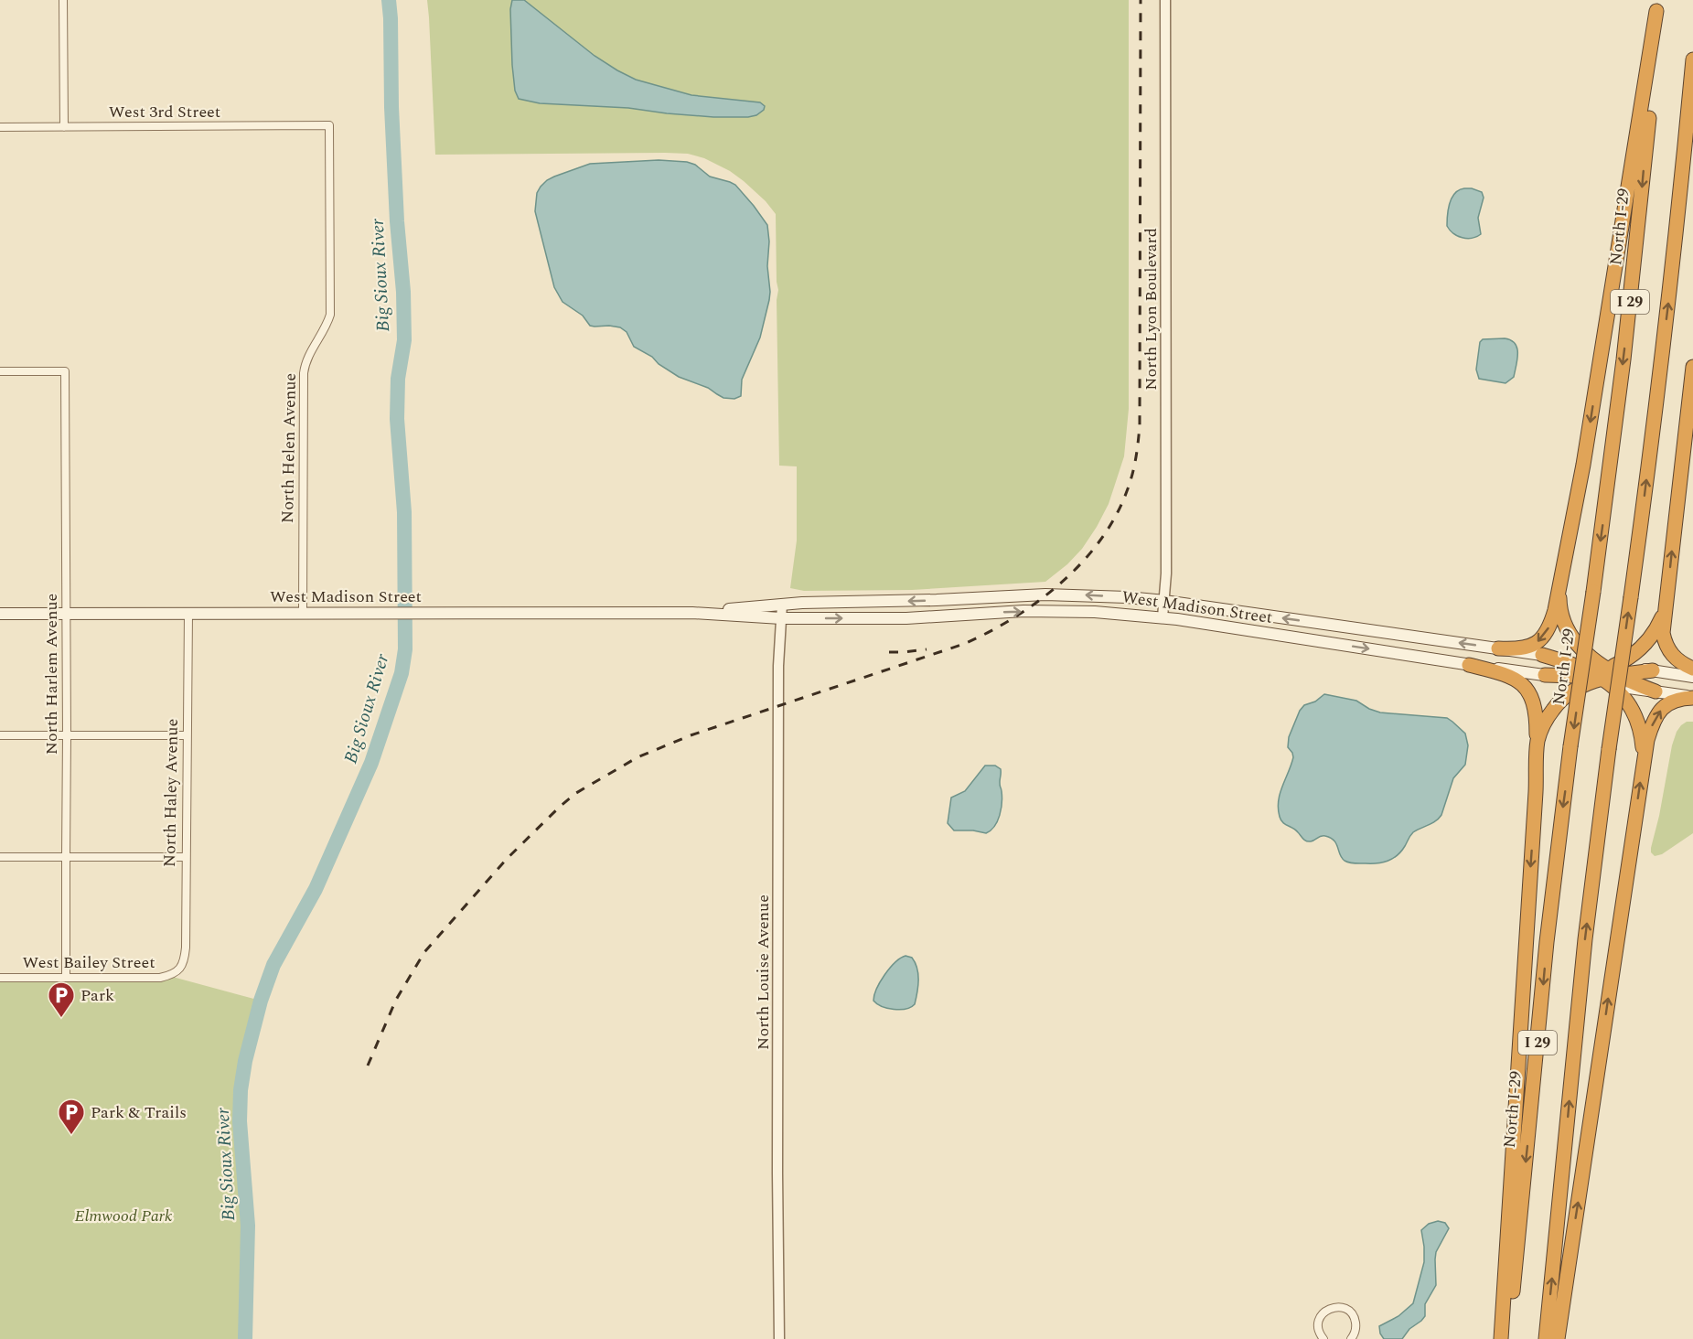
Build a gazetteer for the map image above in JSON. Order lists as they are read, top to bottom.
{
  "streets": {
    "highway": ["North I-29", "I 29"],
    "main road": ["West Madison Street"],
    "street": [
      "West 3rd Street",
      "North Lyon Boulevard",
      "North Helen Avenue",
      "North Harlem Avenue",
      "North Haley Avenue",
      "West Bailey Street",
      "North Louise Avenue"
    ]
  },
  "crossings": [
    ["West 3rd Street", "North Helen Avenue"],
    ["North Lyon Boulevard", "West Madison Street"],
    ["North Helen Avenue", "West Madison Street"],
    ["West Madison Street", "North Harlem Avenue"],
    ["West Madison Street", "North Haley Avenue"],
    ["West Madison Street", "North Louise Avenue"],
    ["North Harlem Avenue", "West Bailey Street"],
    ["North Haley Avenue", "West Bailey Street"]
  ],
  "water": ["Big Sioux River"],
  "parks": ["Elmwood Park"],
  "places": {
    "parking": ["Park", "Park & Trails"]
  }
}
